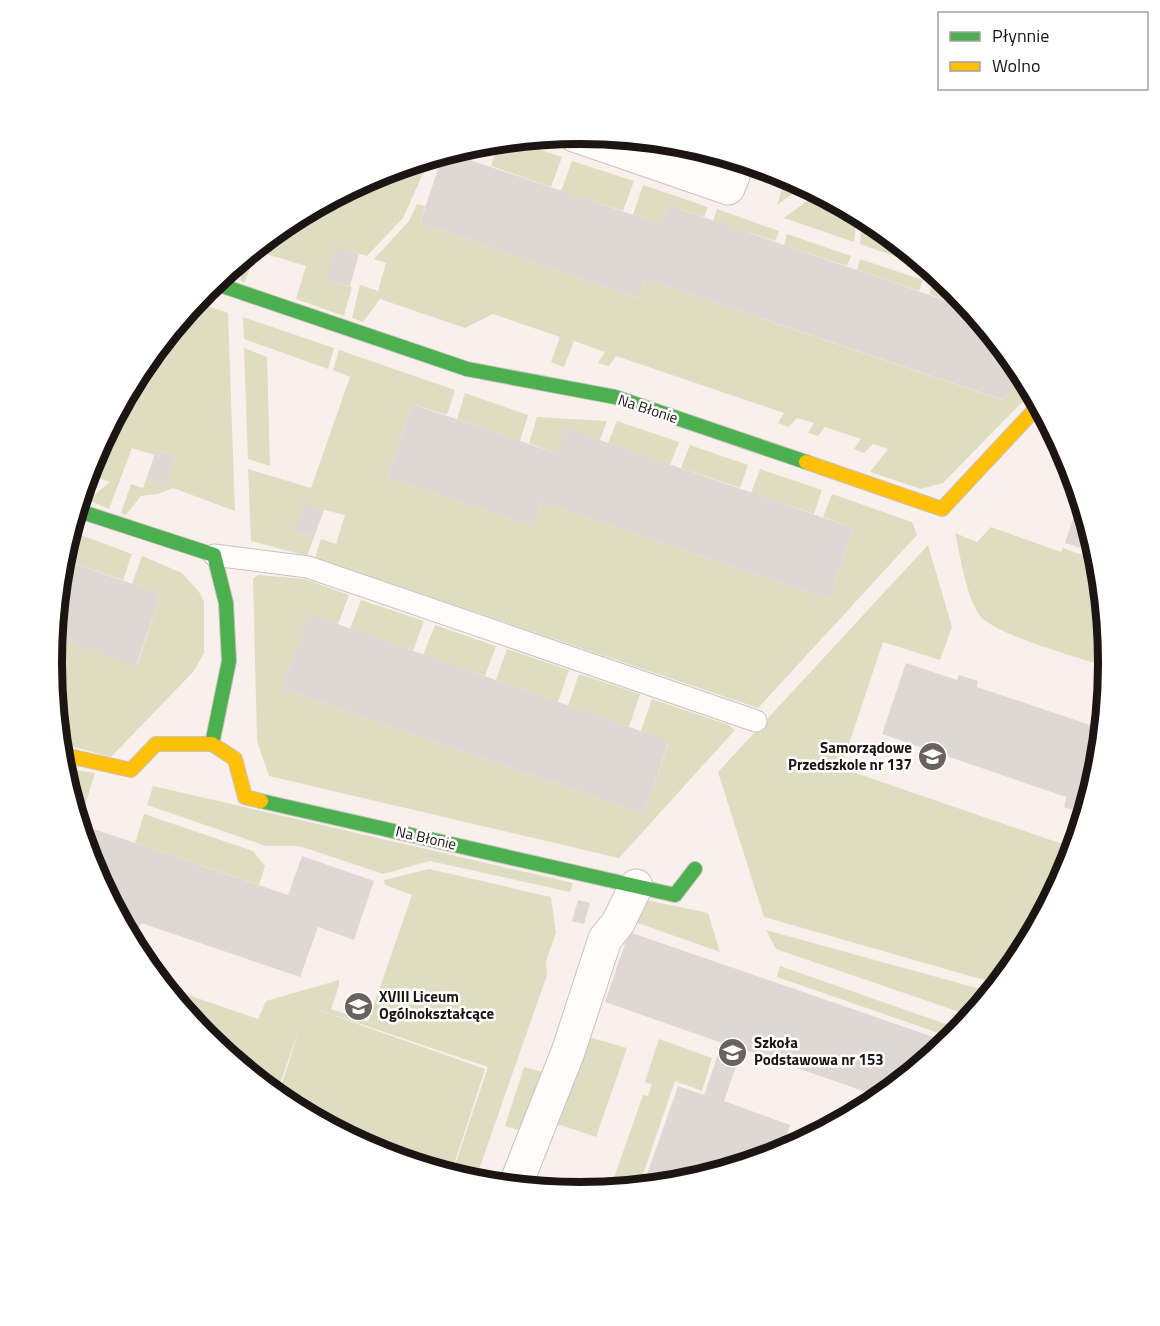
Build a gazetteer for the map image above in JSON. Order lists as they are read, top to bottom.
{
  "streets": {
    "street": ["Na Błonie"]
  },
  "places": {
    "school or university": ["Samorządowe Przedszkole nr 137", "XVIII Liceum Ogólnokształcące", "Szkoła Podstawowa nr 153"]
  },
  "legend": ["Płynnie", "Wolno"]
}
